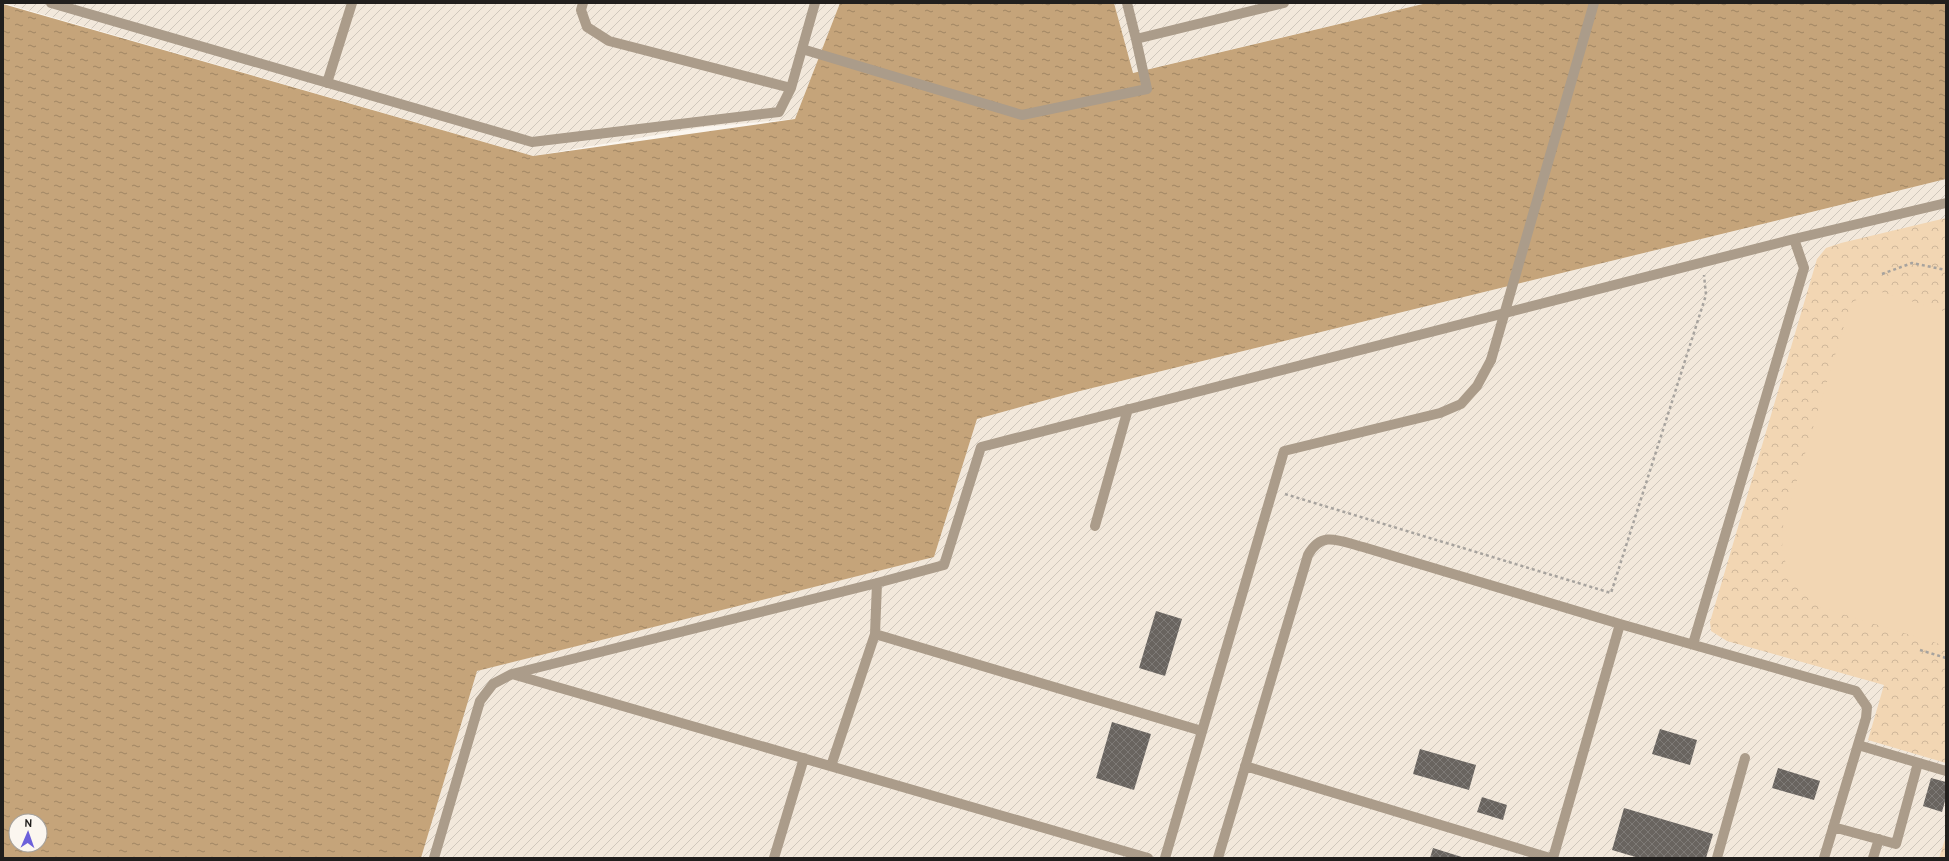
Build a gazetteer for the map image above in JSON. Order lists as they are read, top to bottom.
{
  "north": "top"
}
